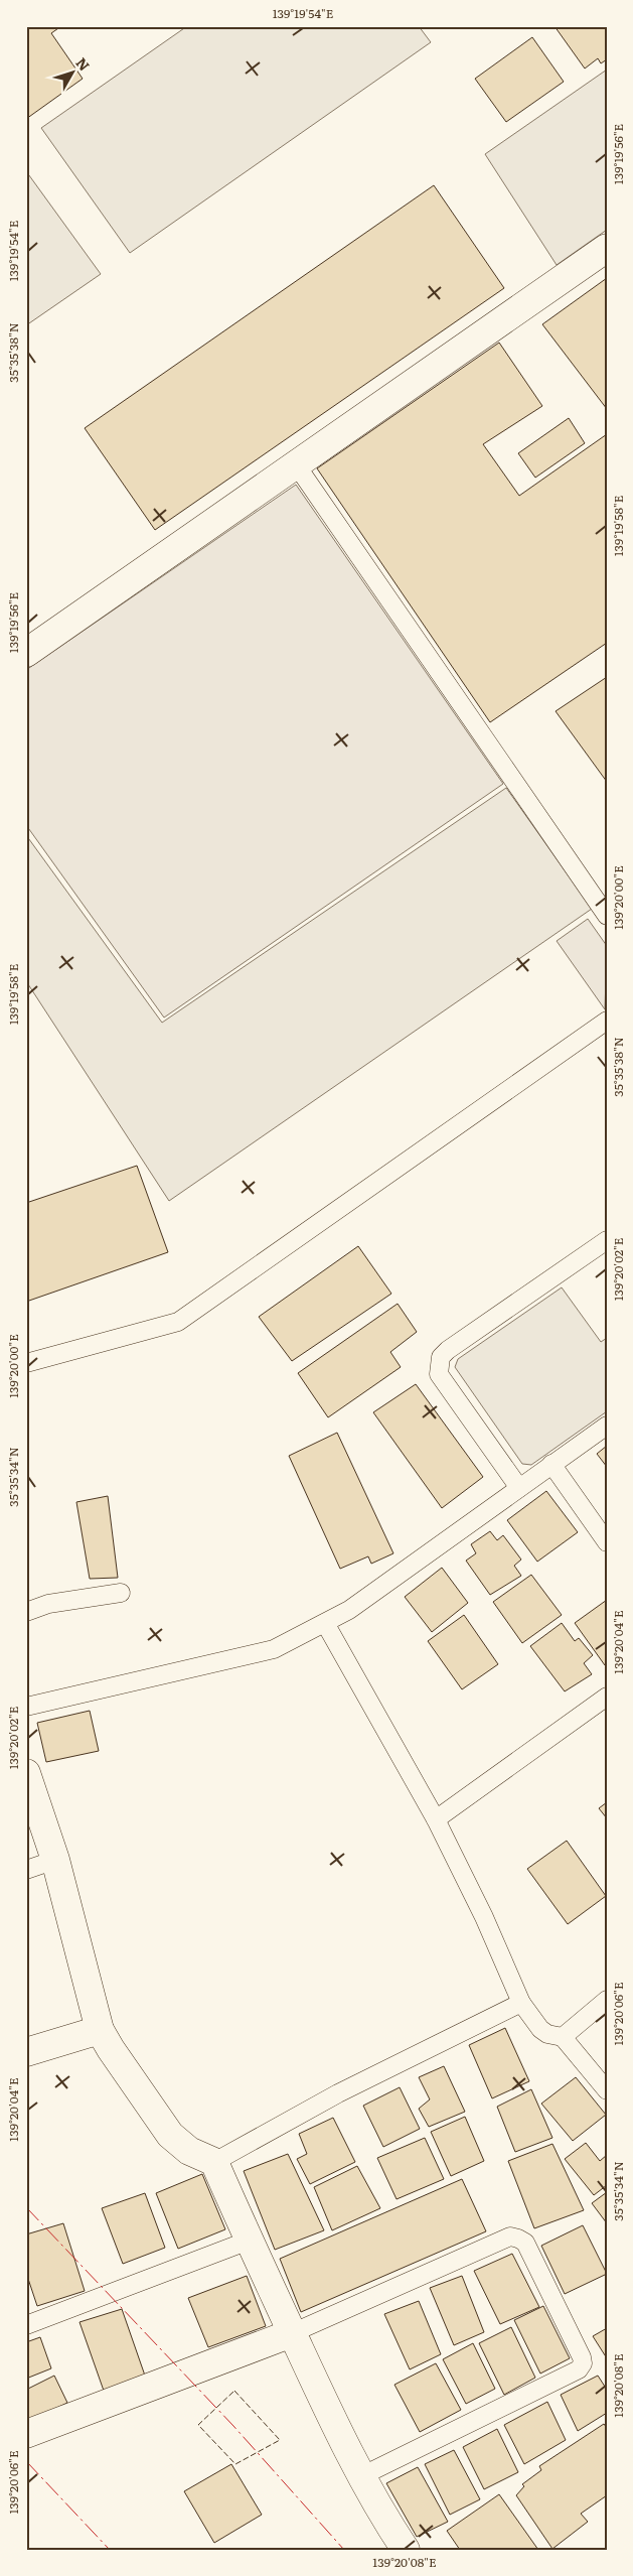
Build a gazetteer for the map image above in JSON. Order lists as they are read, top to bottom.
{
  "north": "top right",
  "coordinates": [
    "139°19'54\"E",
    "139°19'56\"E",
    "35°35'38\"N",
    "139°19'58\"E",
    "139°20'00\"E",
    "139°20'02\"E",
    "35°35'34\"N",
    "139°20'04\"E",
    "139°20'06\"E",
    "139°20'08\"E"
  ]
}
